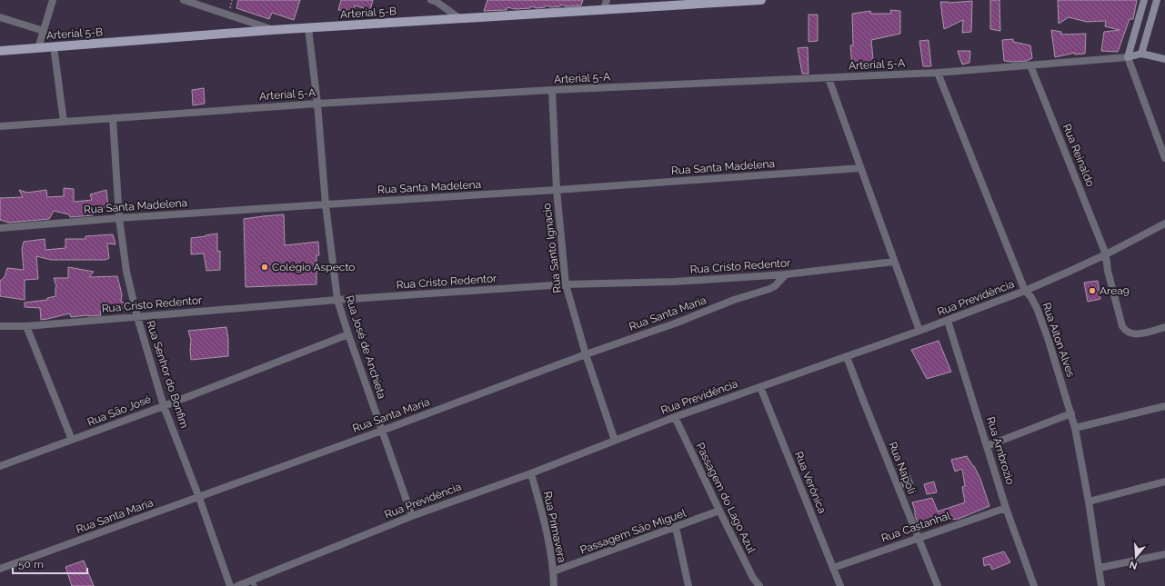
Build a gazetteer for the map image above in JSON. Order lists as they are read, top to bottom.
{
  "streets": {
    "main road": ["Arterial 5-B", "Arterial 5-A"],
    "street": [
      "Rua Reinaldo",
      "Rua Santa Madelena",
      "Rua Santo Ignacio",
      "Rua Cristo Redentor",
      "Rua Previdência",
      "Rua Santa Maria",
      "Rua Aiton Alves",
      "Rua José de Anchieta",
      "Rua Senhor do Bonfim",
      "Rua São José",
      "Rua Ambrozio",
      "Rua Napoli",
      "Rua Verônica",
      "Passagem do Lago Azul",
      "Rua Primavera",
      "Rua Castanhal",
      "Passagem São Miguel"
    ]
  },
  "crossings": [
    ["Arterial 5-B", "Rua José de Anchieta"],
    ["Arterial 5-A", "Rua Reinaldo"],
    ["Arterial 5-A", "Rua Santo Ignacio"],
    ["Arterial 5-A", "Rua Aiton Alves"],
    ["Arterial 5-A", "Rua José de Anchieta"],
    ["Arterial 5-A", "Rua Senhor do Bonfim"],
    ["Rua Reinaldo", "Rua Previdência"],
    ["Rua Santa Madelena", "Rua Santo Ignacio"],
    ["Rua Santa Madelena", "Rua José de Anchieta"],
    ["Rua Santa Madelena", "Rua Senhor do Bonfim"],
    ["Rua Santo Ignacio", "Rua Cristo Redentor"],
    ["Rua Santo Ignacio", "Rua Previdência"],
    ["Rua Santo Ignacio", "Rua Santa Maria"],
    ["Rua Cristo Redentor", "Rua Santa Maria"],
    ["Rua Cristo Redentor", "Rua José de Anchieta"],
    ["Rua Cristo Redentor", "Rua Senhor do Bonfim"],
    ["Rua Previdência", "Rua Aiton Alves"],
    ["Rua Previdência", "Rua José de Anchieta"],
    ["Rua Previdência", "Rua Ambrozio"],
    ["Rua Previdência", "Rua Napoli"],
    ["Rua Previdência", "Rua Verônica"],
    ["Rua Previdência", "Passagem do Lago Azul"],
    ["Rua Previdência", "Rua Primavera"],
    ["Rua Santa Maria", "Rua José de Anchieta"],
    ["Rua Santa Maria", "Rua Senhor do Bonfim"],
    ["Rua José de Anchieta", "Rua São José"],
    ["Rua Senhor do Bonfim", "Rua São José"],
    ["Rua Ambrozio", "Rua Castanhal"],
    ["Rua Napoli", "Rua Castanhal"],
    ["Rua Verônica", "Rua Castanhal"],
    ["Passagem do Lago Azul", "Passagem São Miguel"],
    ["Rua Primavera", "Passagem São Miguel"]
  ],
  "places": ["Colégio Aspecto", "Area9"],
  "scale_bar": "50 m",
  "north": "bottom"
}
